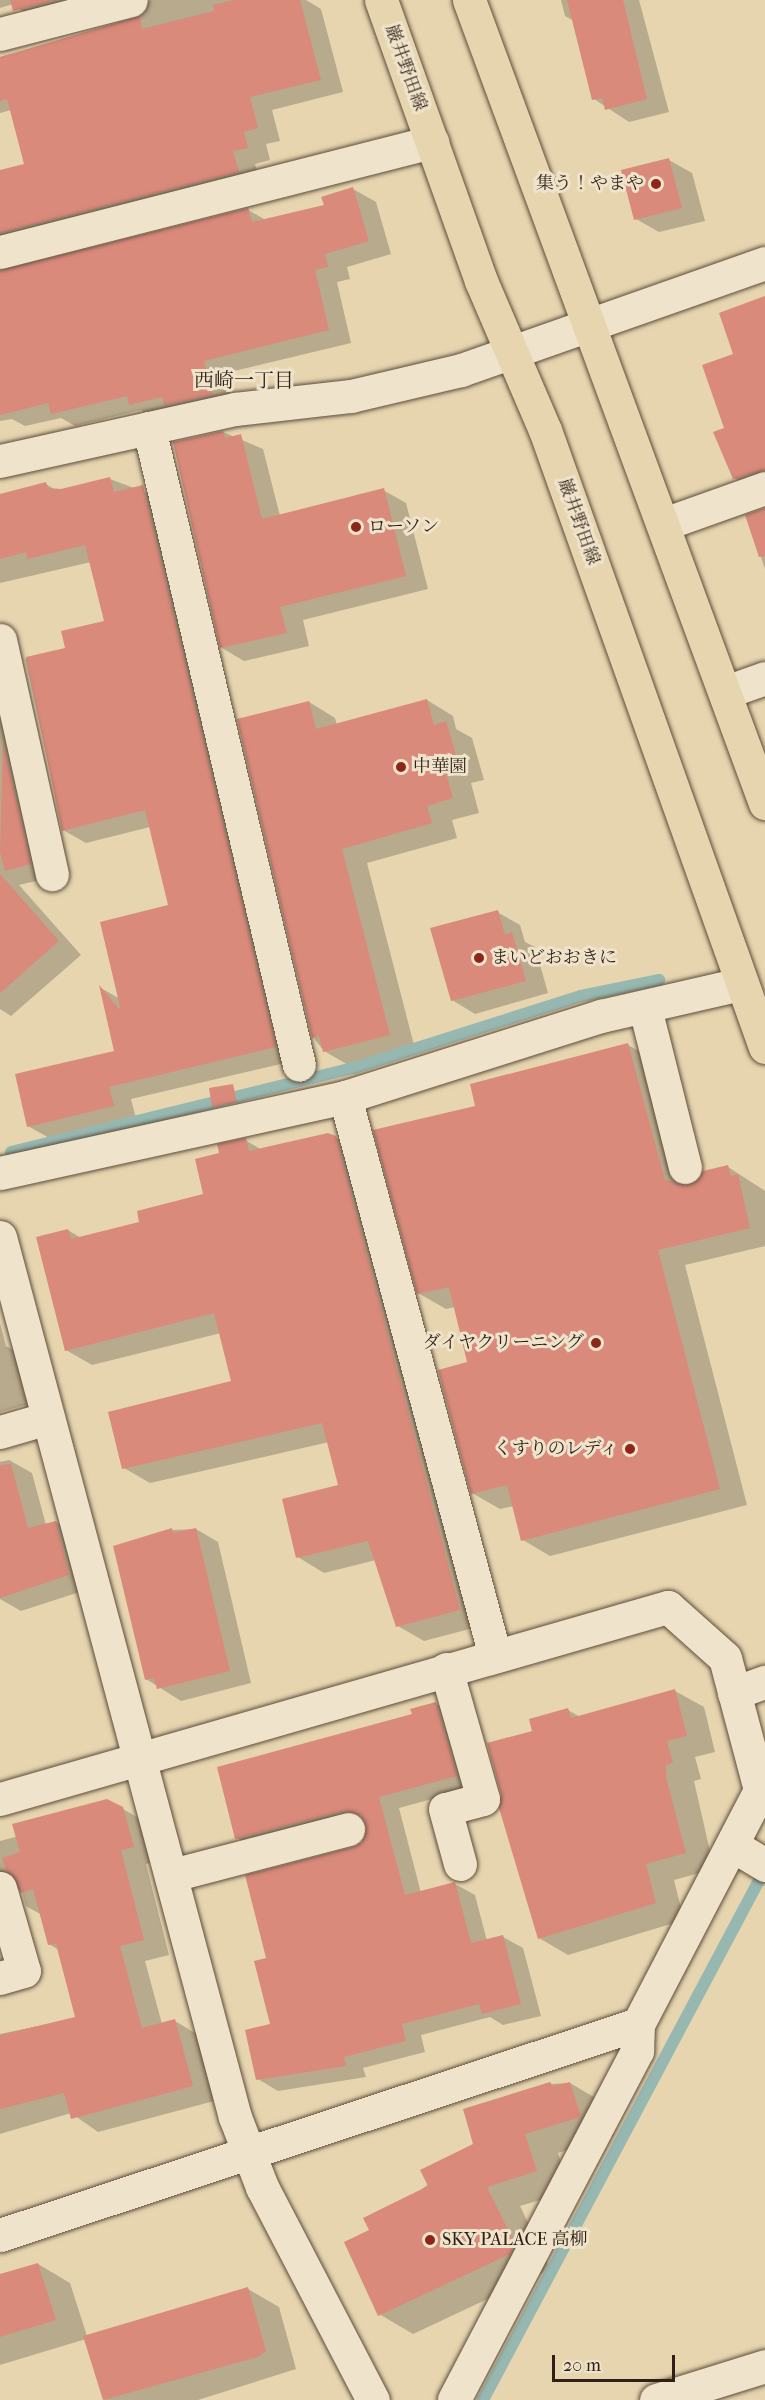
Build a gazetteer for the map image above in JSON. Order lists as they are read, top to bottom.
{
  "streets": {
    "main road": ["巌井野田線"]
  },
  "districts": ["西崎一丁目"],
  "places": [
    "集う！やまや",
    "ローソン",
    "中華園",
    "まいどおおきに",
    "ダイヤクリーニング",
    "くすりのレディ",
    "SKY PALACE 高柳"
  ],
  "scale_bar": "20 m"
}
